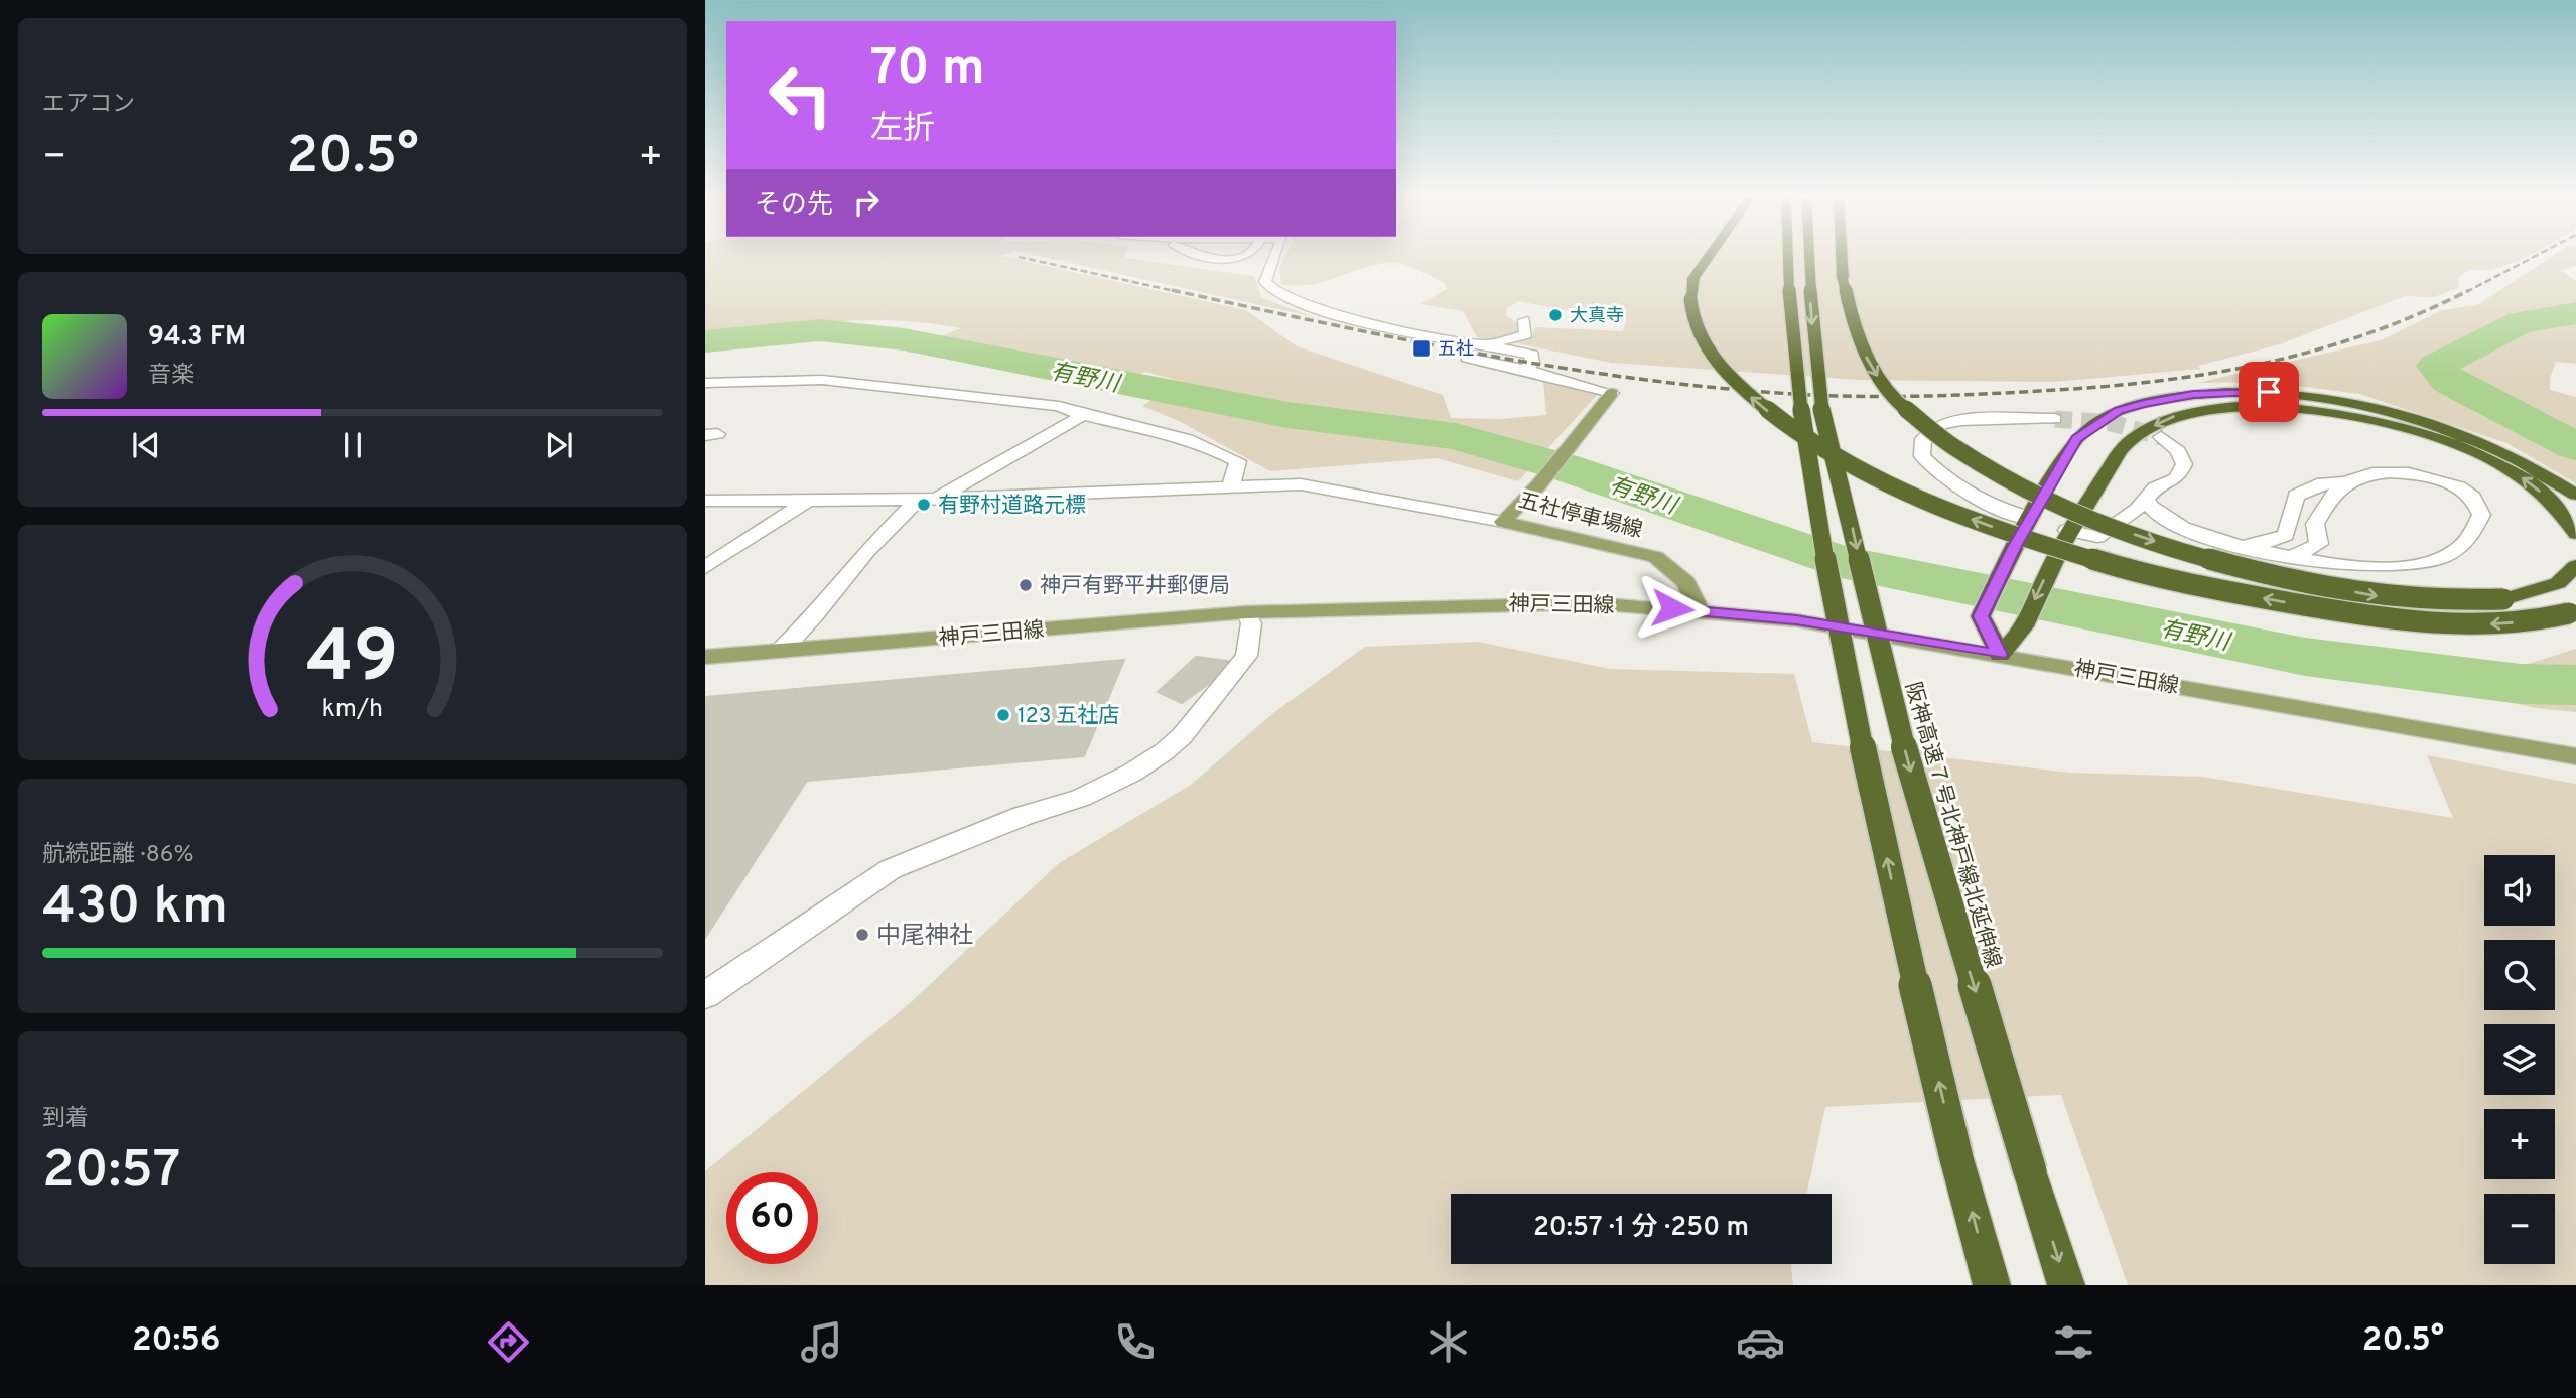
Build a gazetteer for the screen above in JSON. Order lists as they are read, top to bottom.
{
  "streets": {
    "highway": ["阪神高速７号北神戸線北延伸線"],
    "main road": ["五社停車場線", "神戸三田線"]
  },
  "crossings": [
    ["五社停車場線", "神戸三田線"]
  ],
  "water": ["有野川"],
  "places": {
    "other": [
      "大真寺",
      "有野村道路元標",
      "神戸有野平井郵便局",
      "123 五社店",
      "中尾神社"
    ],
    "transit": ["五社"]
  },
  "page": {
    "tile": [
      "エアコン",
      ["航続距離 · 86%", "430 km"],
      ["到着", "20:57"]
    ],
    "turn": ["70 m", "左折"],
    "heat": ["−", "20.5°", "+"],
    "then": "その先",
    "song": ["94.3 FM", "音楽"],
    "map_buttons": ["+", "−"],
    "limit": "60",
    "trip": "20:57 · 1 分 · 250 m",
    "tabs": ["20:56", "20.5°"],
    "gauge": ["49", "km/h"]
  }
}
